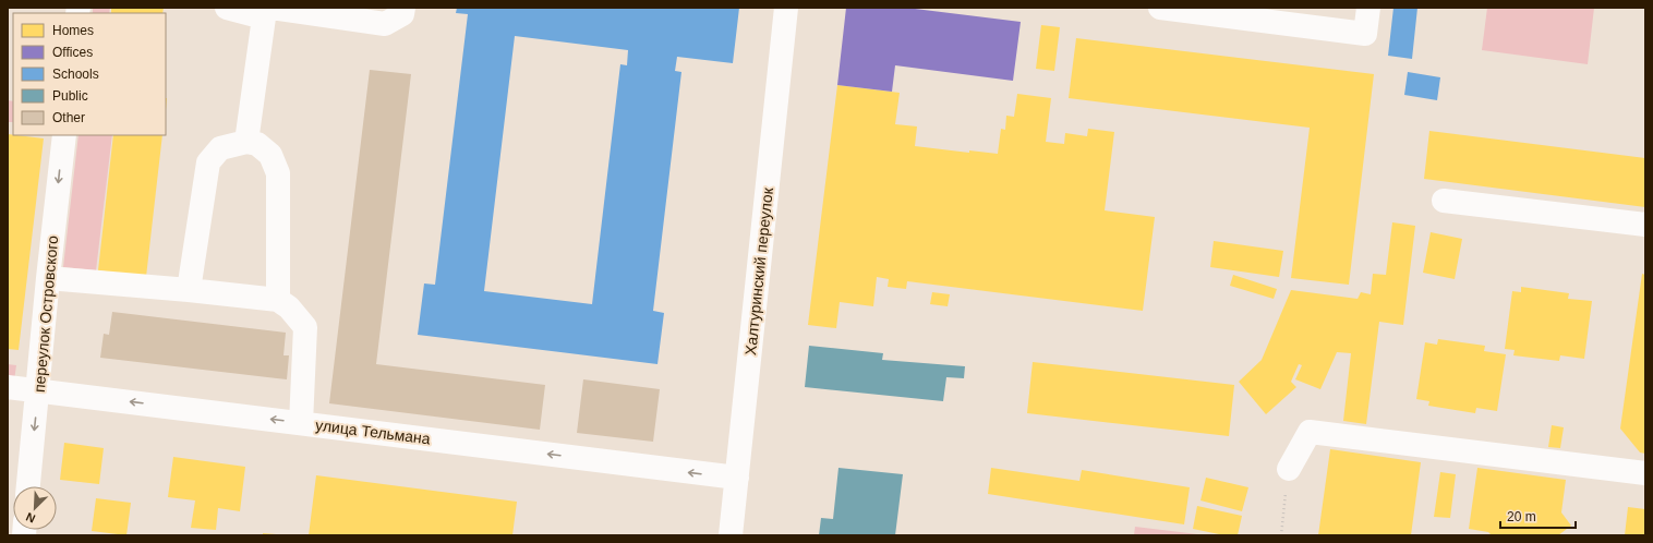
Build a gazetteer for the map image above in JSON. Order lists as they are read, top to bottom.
{
  "streets": {
    "street": ["Халтуринский переулок", "переулок Островского", "улица Тельмана"]
  },
  "crossings": [
    ["Халтуринский переулок", "улица Тельмана"],
    ["переулок Островского", "улица Тельмана"]
  ],
  "one_way": ["переулок Островского"],
  "legend": [
    "Homes",
    "Offices",
    "Schools",
    "Public",
    "Other"
  ],
  "scale_bar": "20 m",
  "north": "bottom left"
}
